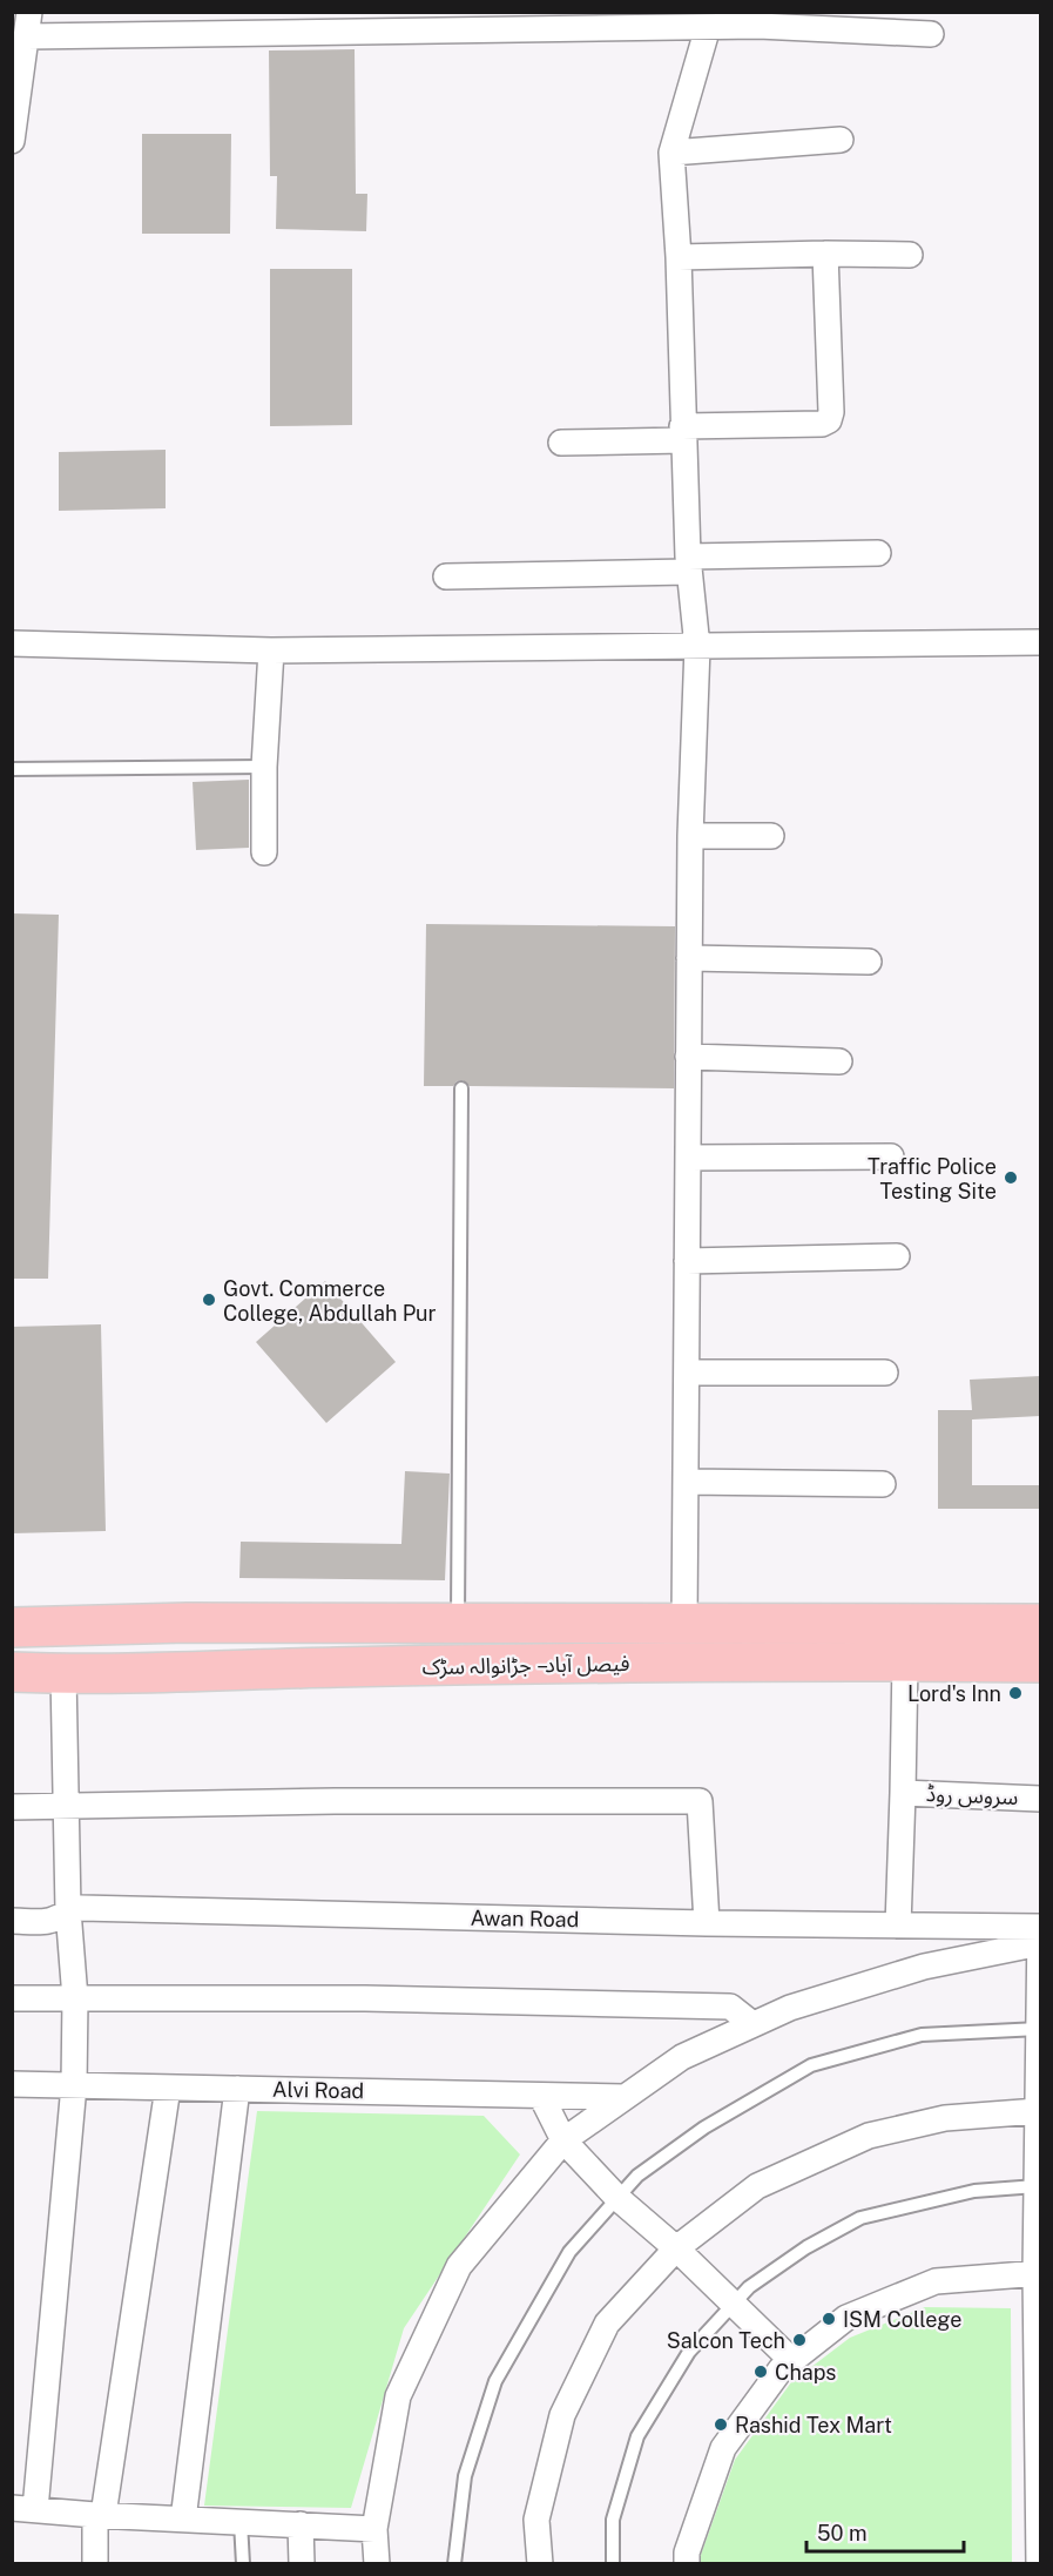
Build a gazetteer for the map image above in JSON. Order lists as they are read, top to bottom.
{
  "streets": {
    "main road": ["فیصل آباد– جڑانوالہ سڑک"],
    "street": ["سروس روڈ", "Awan Road", "Alvi Road"]
  },
  "places": [
    "Traffic Police Testing Site",
    "Govt. Commerce College, Abdullah Pur",
    "Lord's Inn",
    "ISM College",
    "Salcon Tech",
    "Chaps",
    "Rashid Tex Mart"
  ],
  "scale_bar": "50 m"
}
